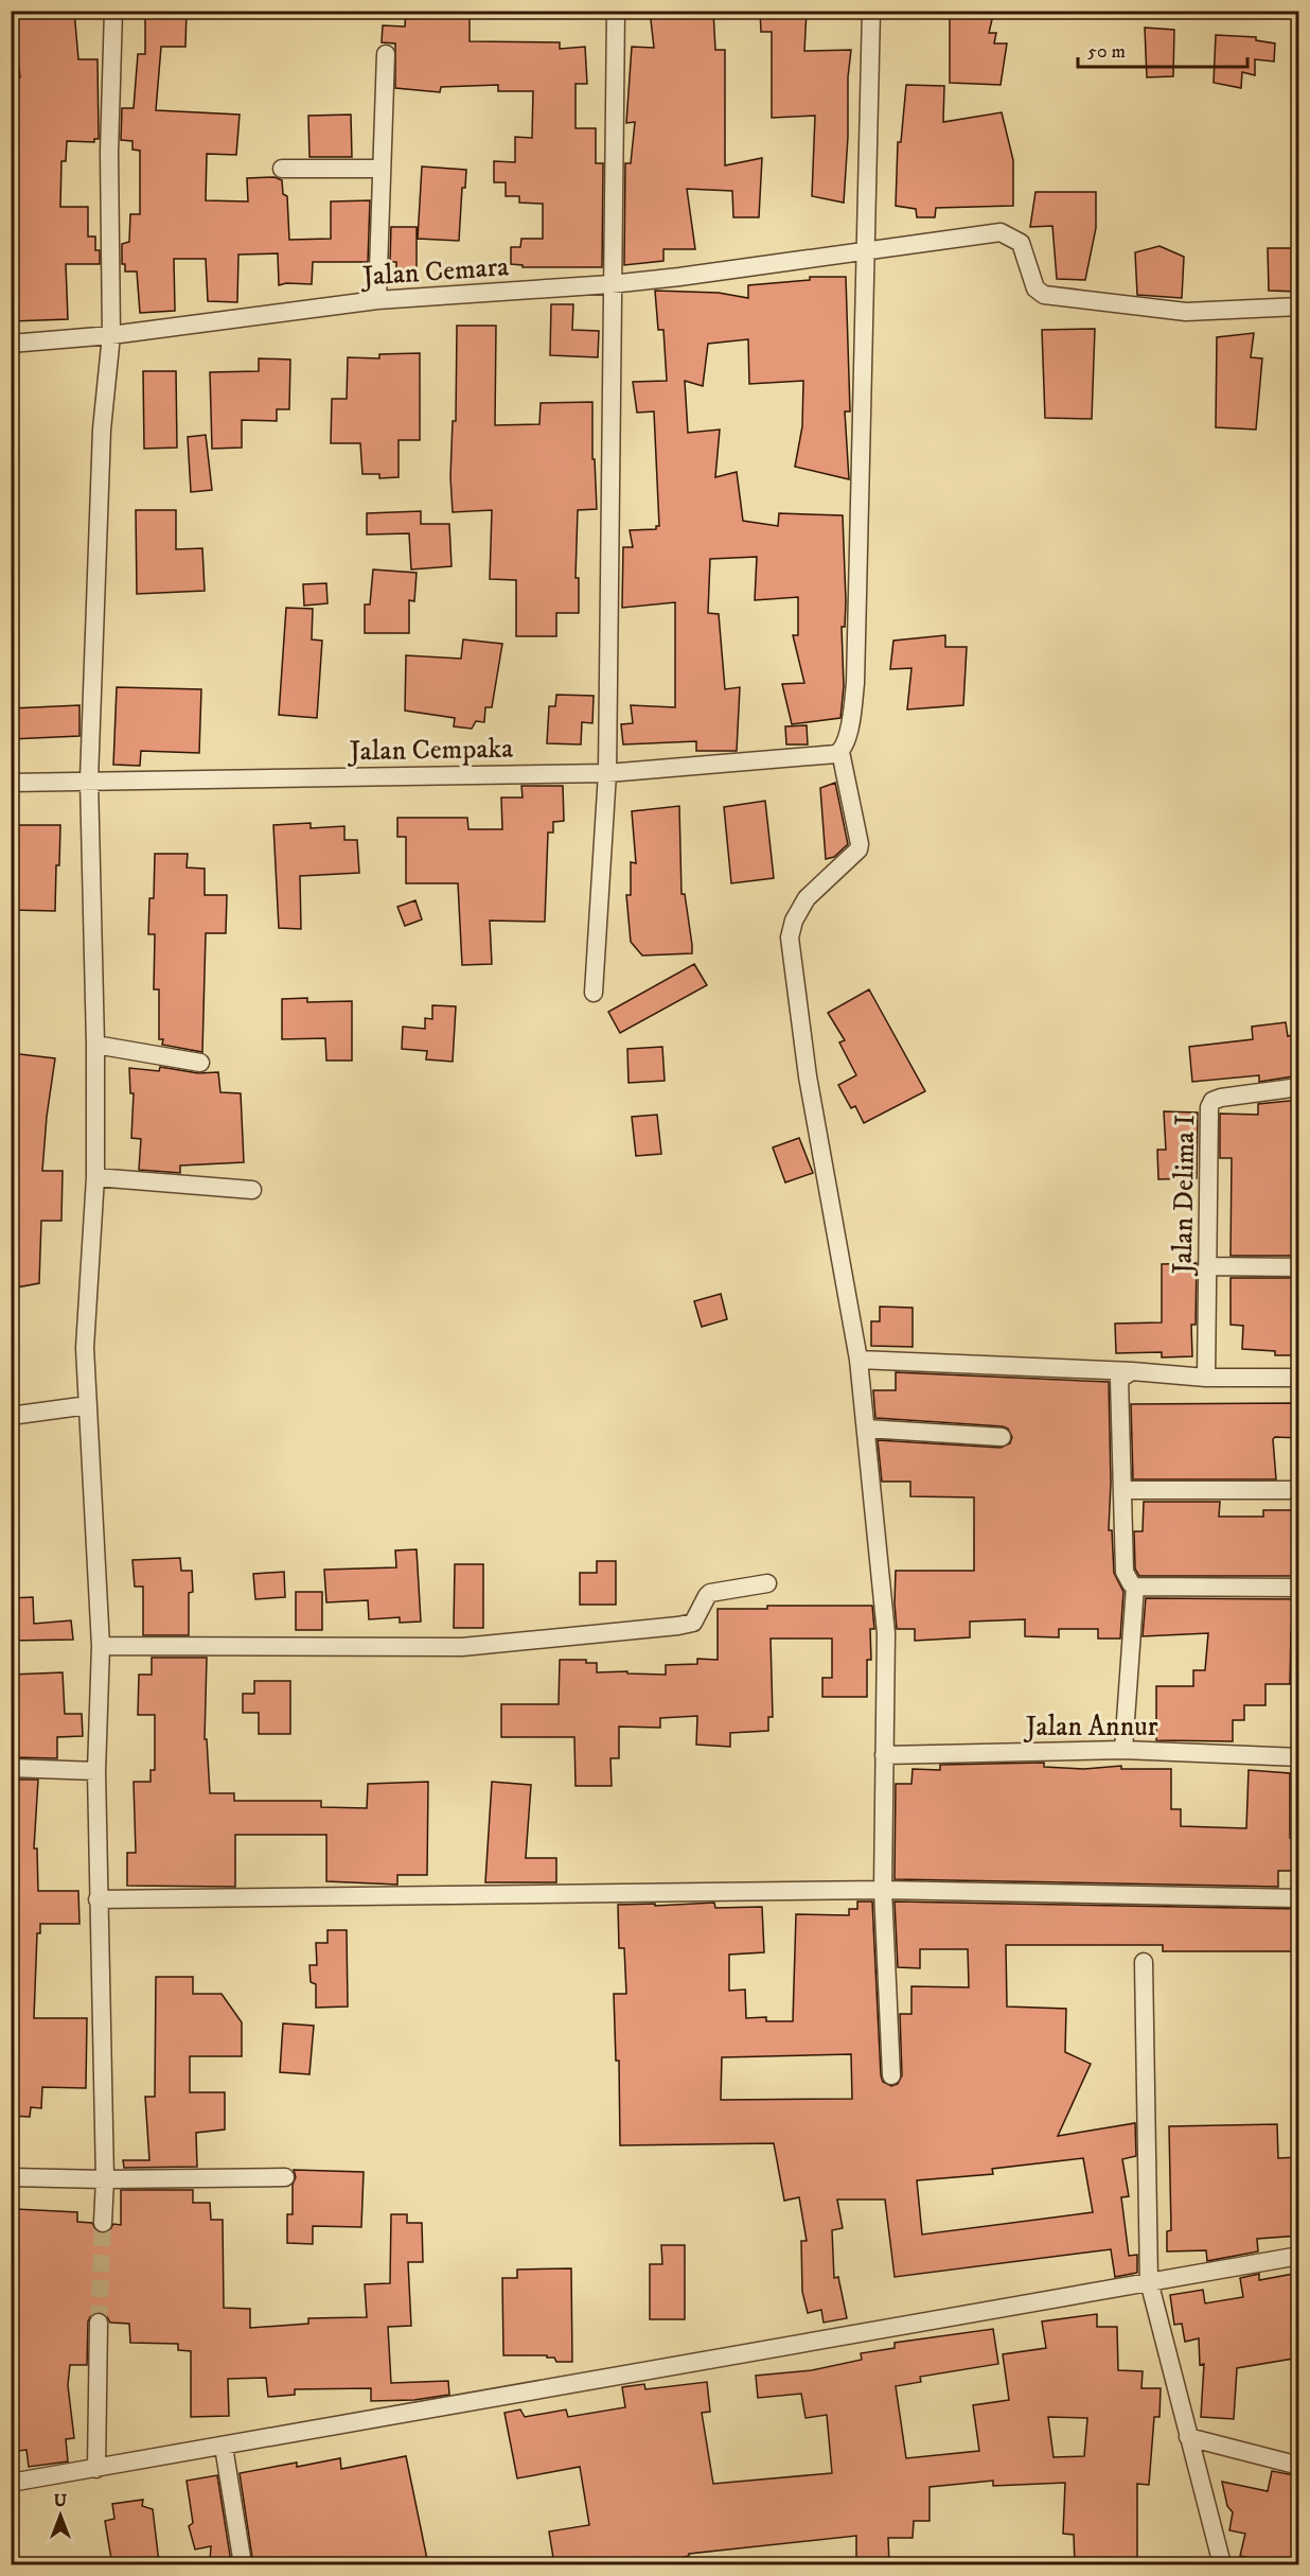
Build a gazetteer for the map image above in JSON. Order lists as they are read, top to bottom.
{
  "streets": {
    "street": [
      "Jalan Cemara",
      "Jalan Cempaka",
      "Jalan Delima I",
      "Jalan Annur"
    ]
  },
  "scale_bar": "50 m",
  "north": "top"
}
